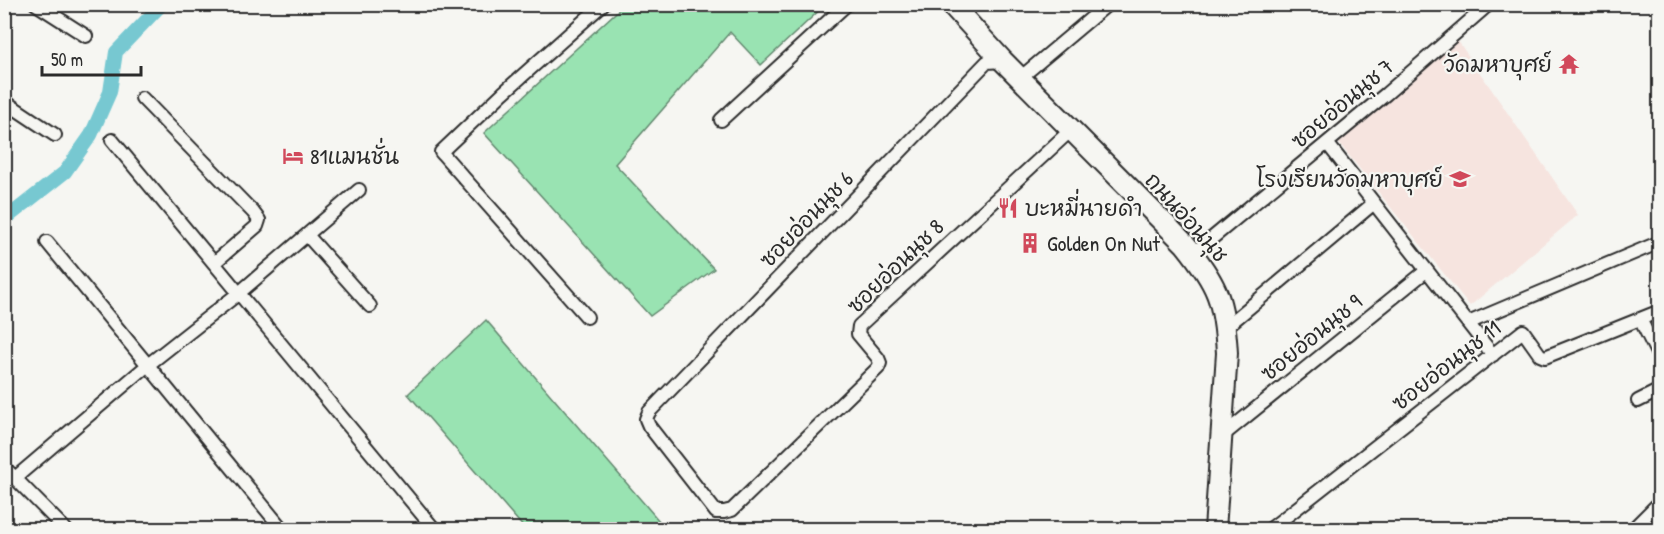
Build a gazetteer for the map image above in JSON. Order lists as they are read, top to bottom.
{
  "streets": {
    "main road": ["ถนนอ่อนนุช"],
    "street": [
      "ซอยอ่อนนุช 7",
      "ซอยอ่อนนุช 6",
      "ซอยอ่อนนุช 8",
      "ซอยอ่อนนุช 9",
      "ซอยอ่อนนุช 11"
    ]
  },
  "crossings": [
    ["ซอยอ่อนนุช 7", "ถนนอ่อนนุช"],
    ["ถนนอ่อนนุช", "ซอยอ่อนนุช 6"],
    ["ถนนอ่อนนุช", "ซอยอ่อนนุช 8"],
    ["ถนนอ่อนนุช", "ซอยอ่อนนุช 9"],
    ["ซอยอ่อนนุช 6", "ซอยอ่อนนุช 8"]
  ],
  "places": {
    "temple": ["วัดมหาบุศย์"],
    "hotel": ["81แมนชั่น"],
    "school or university": ["โรงเรียนวัดมหาบุศย์"],
    "restaurant": ["บะหมี่นายดำ"],
    "building": ["Golden On Nut"]
  },
  "scale_bar": "50 m"
}
